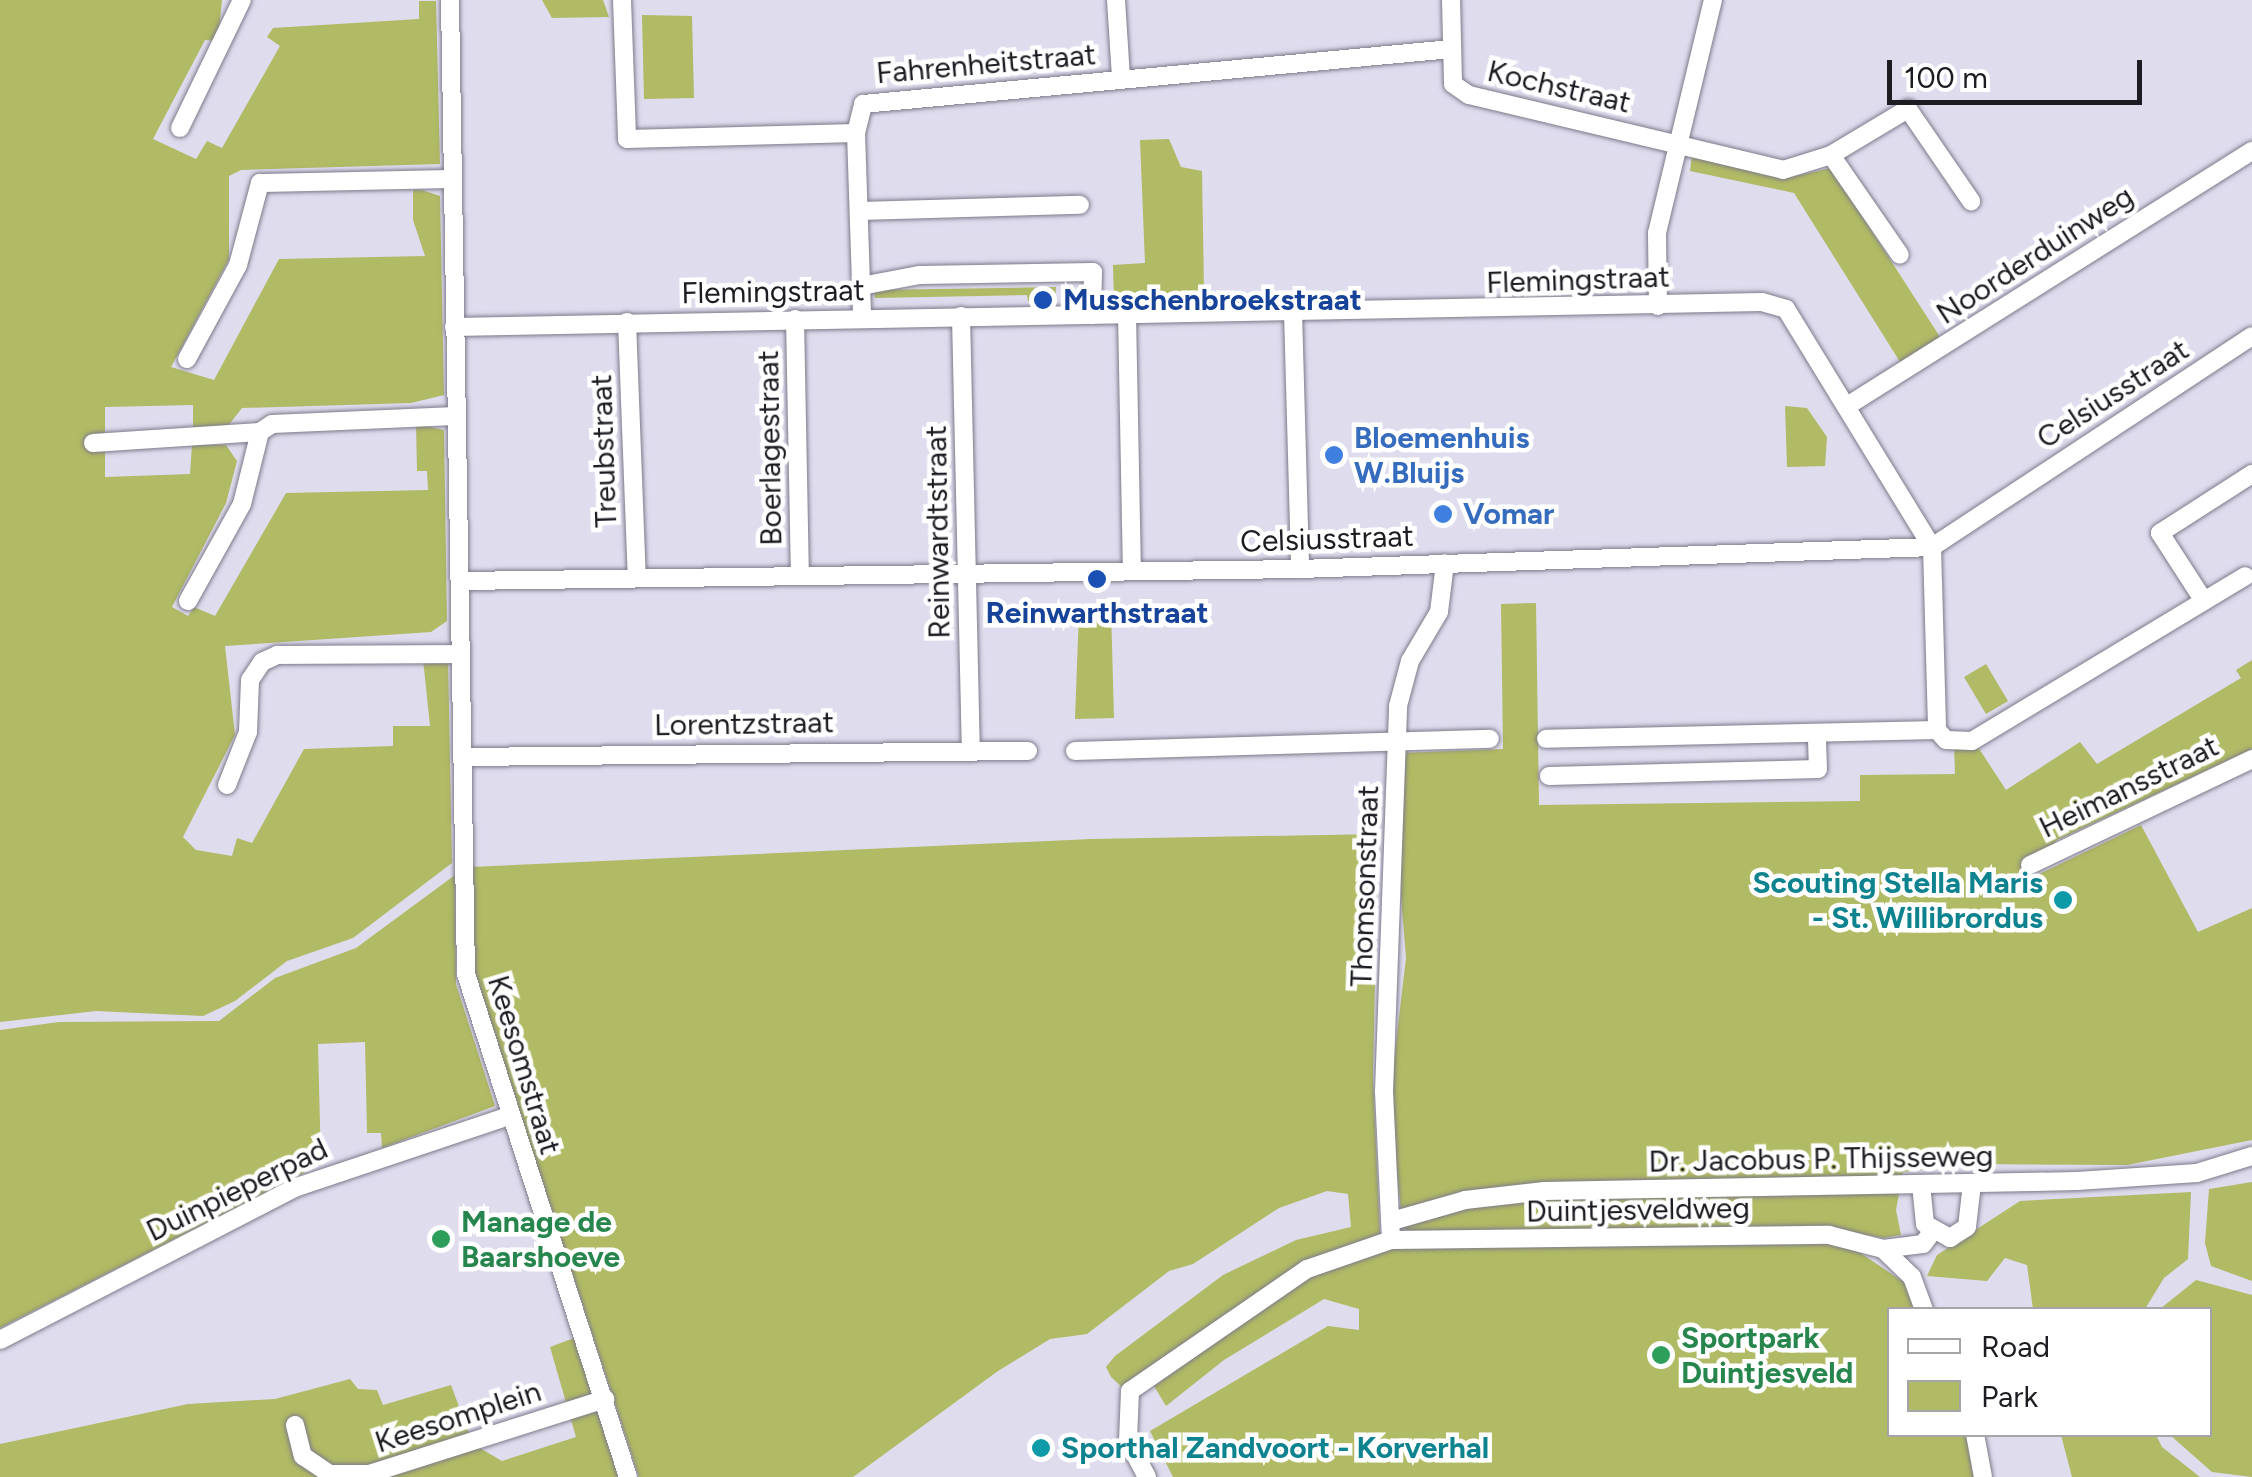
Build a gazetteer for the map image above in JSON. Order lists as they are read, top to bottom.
{
  "streets": {
    "street": [
      "Fahrenheitstraat",
      "Kochstraat",
      "Noorderduinweg",
      "Flemingstraat",
      "Celsiusstraat",
      "Boerlagestraat",
      "Treubstraat",
      "Reinwardtstraat",
      "Lorentzstraat",
      "Heimansstraat",
      "Thomsonstraat",
      "Keesomstraat",
      "Dr. Jacobus P. Thijsseweg",
      "Duinpieperpad",
      "Duintjesveldweg",
      "Keesomplein"
    ]
  },
  "crossings": [
    ["Fahrenheitstraat", "Kochstraat"],
    ["Noorderduinweg", "Flemingstraat"],
    ["Flemingstraat", "Celsiusstraat"],
    ["Flemingstraat", "Boerlagestraat"],
    ["Flemingstraat", "Treubstraat"],
    ["Flemingstraat", "Reinwardtstraat"],
    ["Flemingstraat", "Keesomstraat"],
    ["Celsiusstraat", "Boerlagestraat"],
    ["Celsiusstraat", "Treubstraat"],
    ["Celsiusstraat", "Reinwardtstraat"],
    ["Celsiusstraat", "Thomsonstraat"],
    ["Celsiusstraat", "Keesomstraat"],
    ["Reinwardtstraat", "Lorentzstraat"],
    ["Lorentzstraat", "Keesomstraat"],
    ["Thomsonstraat", "Dr. Jacobus P. Thijsseweg"],
    ["Thomsonstraat", "Duintjesveldweg"],
    ["Keesomstraat", "Duinpieperpad"],
    ["Keesomstraat", "Keesomplein"],
    ["Dr. Jacobus P. Thijsseweg", "Duintjesveldweg"]
  ],
  "places": [
    "Musschenbroekstraat",
    "Bloemenhuis W.Bluijs",
    "Vomar",
    "Reinwarthstraat",
    "Scouting Stella Maris - St. Willibrordus",
    "Manage de Baarshoeve",
    "Sportpark Duintjesveld",
    "Sporthal Zandvoort - Korverhal"
  ],
  "legend": ["Road", "Park"],
  "scale_bar": "100 m"
}
